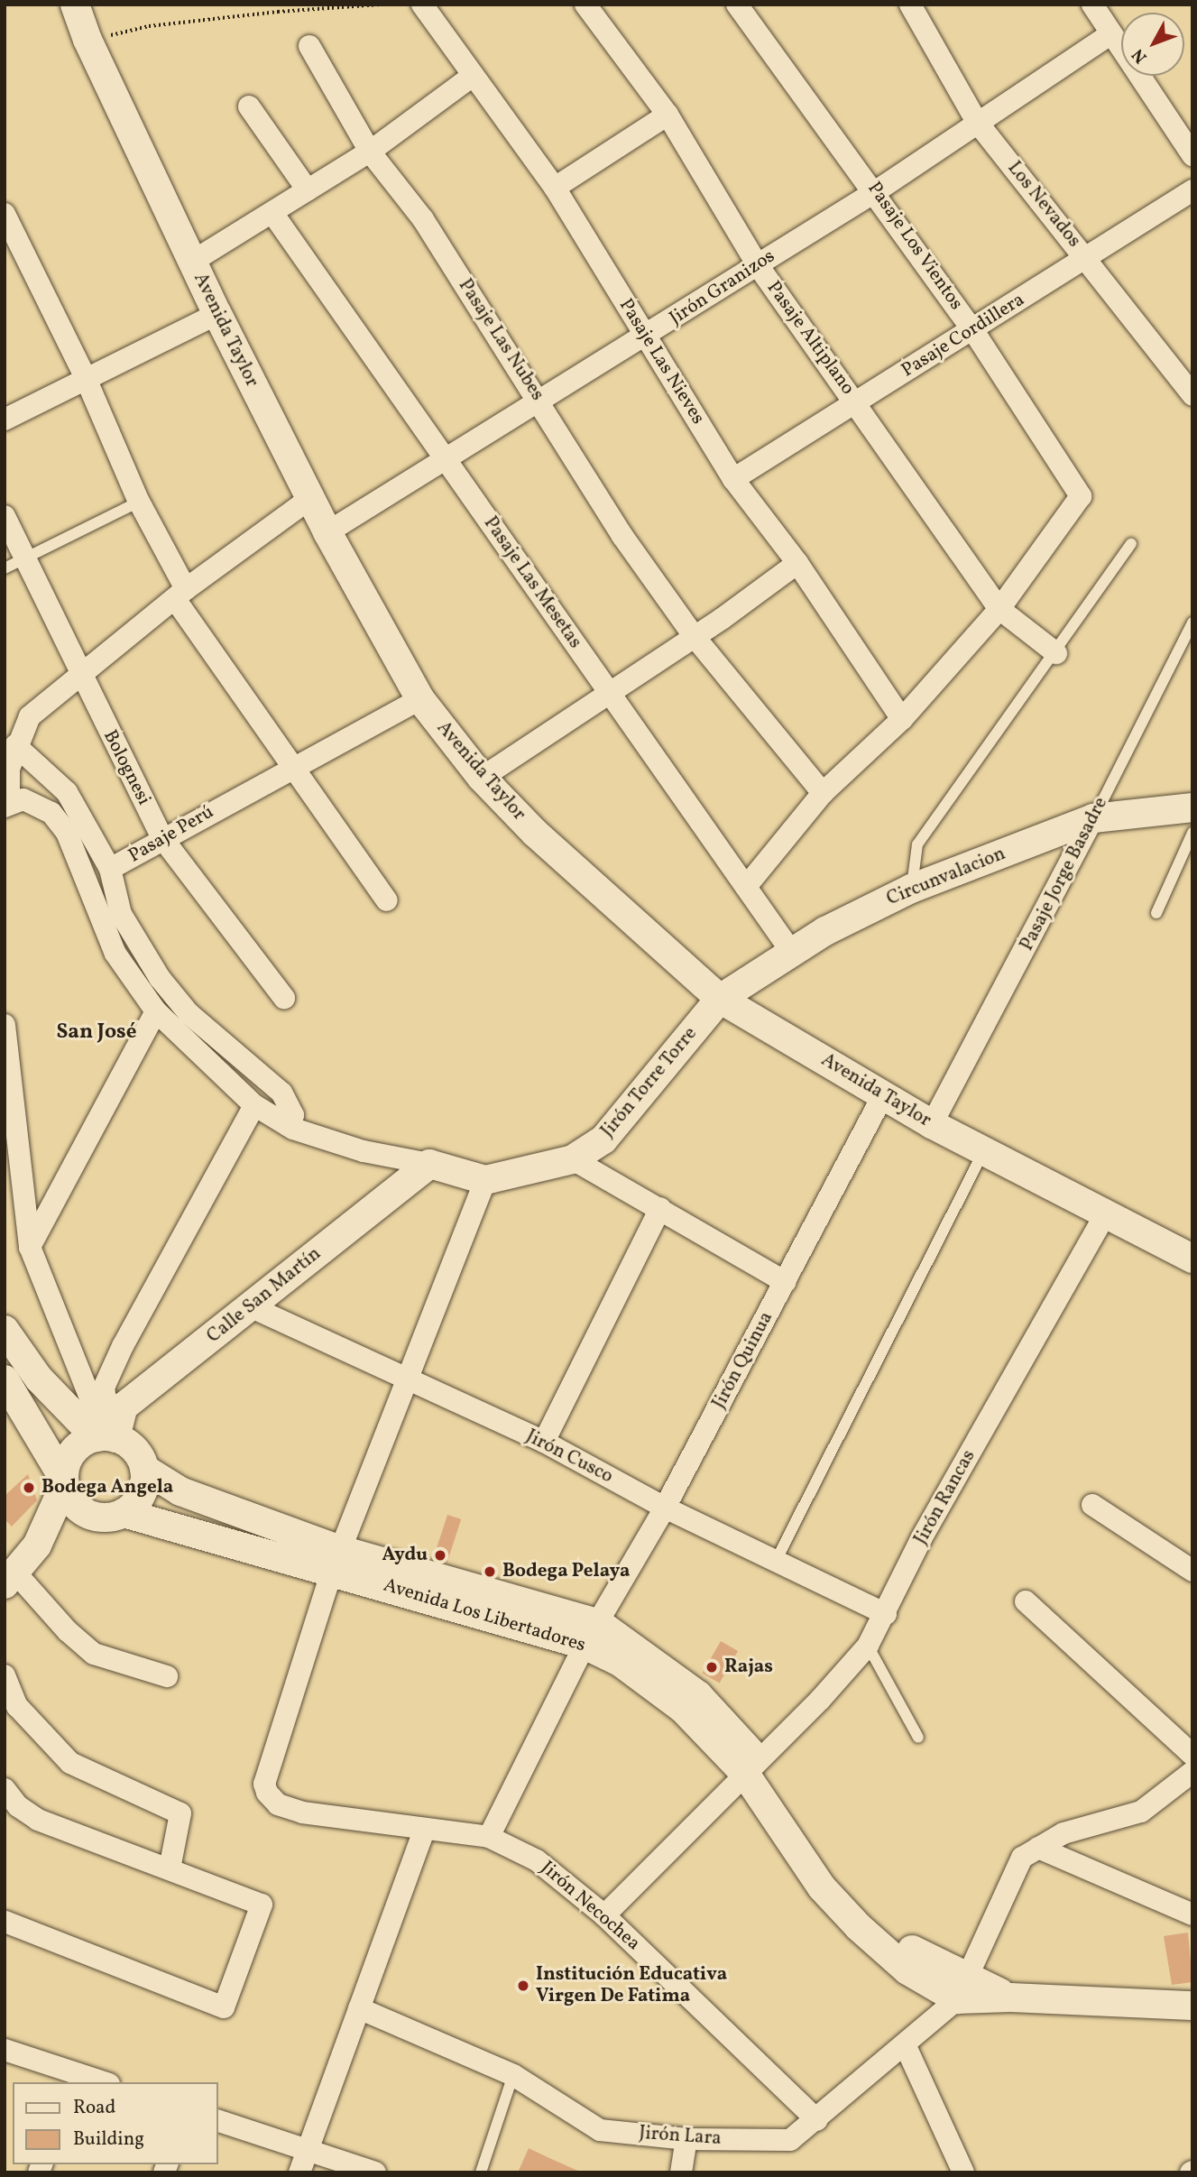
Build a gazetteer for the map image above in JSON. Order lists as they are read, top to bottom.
{
  "streets": {
    "street": [
      "Los Nevados",
      "Pasaje Los Vientos",
      "Jirón Granizos",
      "Avenida Taylor",
      "Pasaje Cordillera",
      "Pasaje Altiplano",
      "Pasaje Las Nubes",
      "Pasaje Las Nieves",
      "Pasaje Las Mesetas",
      "Bolognesi",
      "Pasaje Perú",
      "Pasaje Jorge Basadre",
      "Circunvalacion",
      "Jirón Torre Torre",
      "Calle San Martín",
      "Jirón Quinua",
      "Jirón Cusco",
      "Jirón Rancas",
      "Avenida Los Libertadores",
      "Jirón Necochea",
      "Jirón Lara"
    ]
  },
  "crossings": [
    ["Los Nevados", "Jirón Granizos"],
    ["Los Nevados", "Pasaje Cordillera"],
    ["Pasaje Los Vientos", "Jirón Granizos"],
    ["Pasaje Los Vientos", "Pasaje Cordillera"],
    ["Pasaje Los Vientos", "Pasaje Altiplano"],
    ["Jirón Granizos", "Avenida Taylor"],
    ["Jirón Granizos", "Pasaje Altiplano"],
    ["Jirón Granizos", "Pasaje Las Nubes"],
    ["Jirón Granizos", "Pasaje Las Nieves"],
    ["Jirón Granizos", "Pasaje Las Mesetas"],
    ["Avenida Taylor", "Pasaje Perú"],
    ["Avenida Taylor", "Pasaje Jorge Basadre"],
    ["Avenida Taylor", "Circunvalacion"],
    ["Avenida Taylor", "Jirón Torre Torre"],
    ["Avenida Taylor", "Jirón Quinua"],
    ["Avenida Taylor", "Jirón Rancas"],
    ["Pasaje Cordillera", "Pasaje Altiplano"],
    ["Pasaje Cordillera", "Pasaje Las Nieves"],
    ["Pasaje Las Mesetas", "Circunvalacion"],
    ["Bolognesi", "Pasaje Perú"],
    ["Pasaje Jorge Basadre", "Circunvalacion"],
    ["Circunvalacion", "Jirón Torre Torre"],
    ["Calle San Martín", "Jirón Cusco"],
    ["Calle San Martín", "Avenida Los Libertadores"],
    ["Jirón Quinua", "Jirón Cusco"],
    ["Jirón Quinua", "Avenida Los Libertadores"],
    ["Jirón Quinua", "Jirón Necochea"],
    ["Jirón Cusco", "Jirón Rancas"],
    ["Jirón Cusco", "Jirón Necochea"],
    ["Jirón Rancas", "Avenida Los Libertadores"],
    ["Jirón Rancas", "Jirón Necochea"],
    ["Avenida Los Libertadores", "Jirón Necochea"],
    ["Avenida Los Libertadores", "Jirón Lara"],
    ["Jirón Necochea", "Jirón Lara"]
  ],
  "districts": ["San José"],
  "places": [
    "Bodega Angela",
    "Aydu",
    "Bodega Pelaya",
    "Rajas",
    "Institución Educativa Virgen De Fatima"
  ],
  "legend": ["Road", "Building"],
  "north": "bottom left"
}
